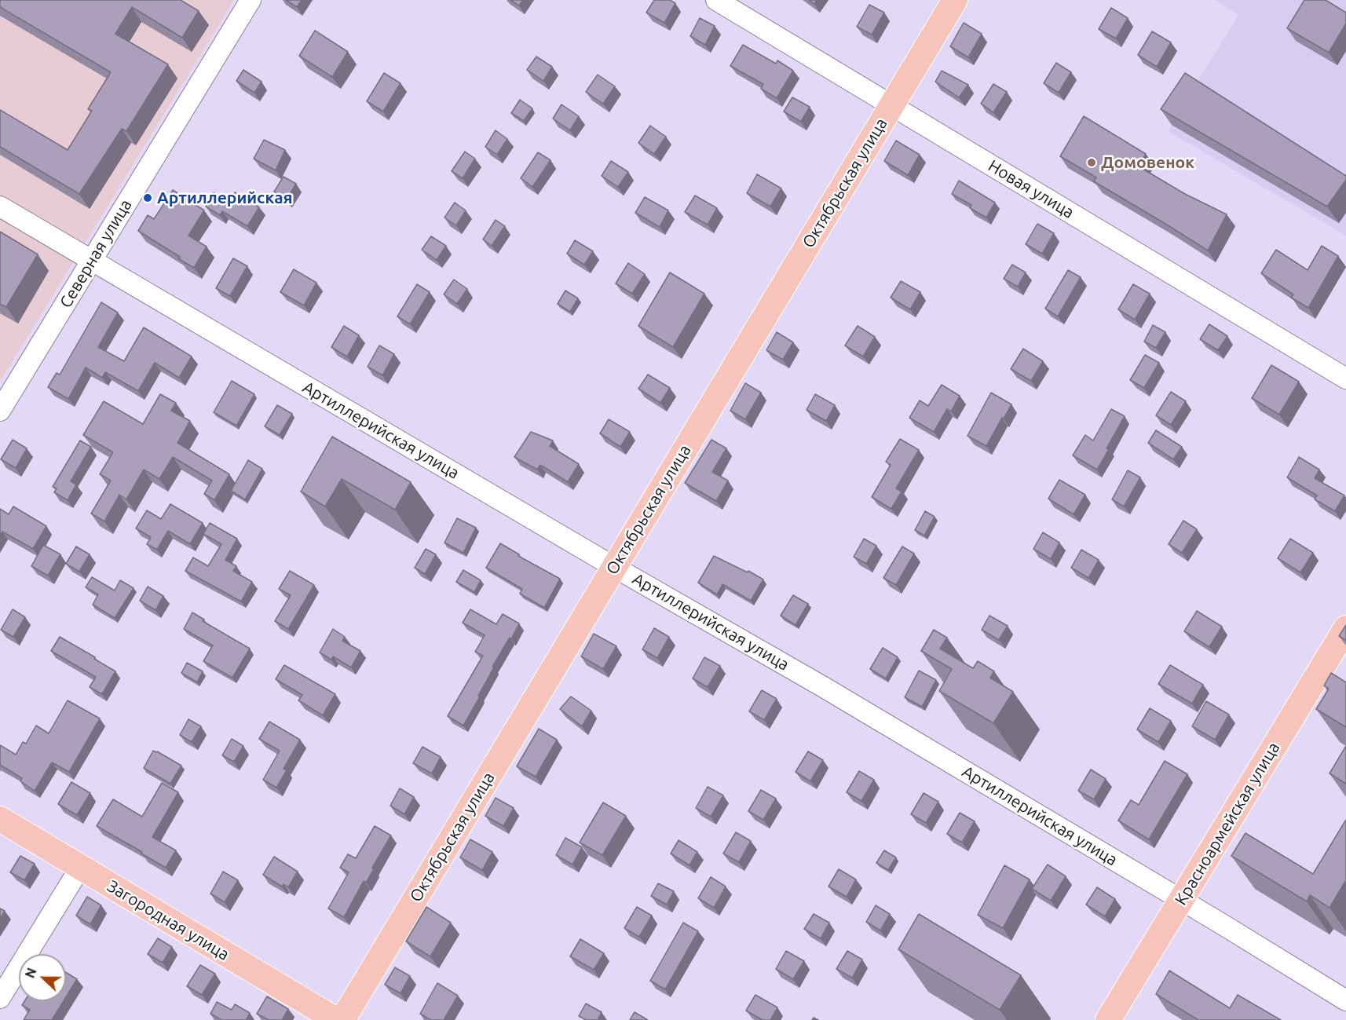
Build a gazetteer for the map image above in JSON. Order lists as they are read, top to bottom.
{
  "streets": {
    "main road": ["Октябрьская улица", "Красноармейская улица", "Загородная улица"],
    "street": ["Новая улица", "Северная улица", "Артиллерийская улица"]
  },
  "crossings": [
    ["Октябрьская улица", "Новая улица"],
    ["Октябрьская улица", "Артиллерийская улица"],
    ["Северная улица", "Артиллерийская улица"],
    ["Артиллерийская улица", "Красноармейская улица"]
  ],
  "places": ["Домовенок", "Артиллерийская"],
  "north": "left"
}
